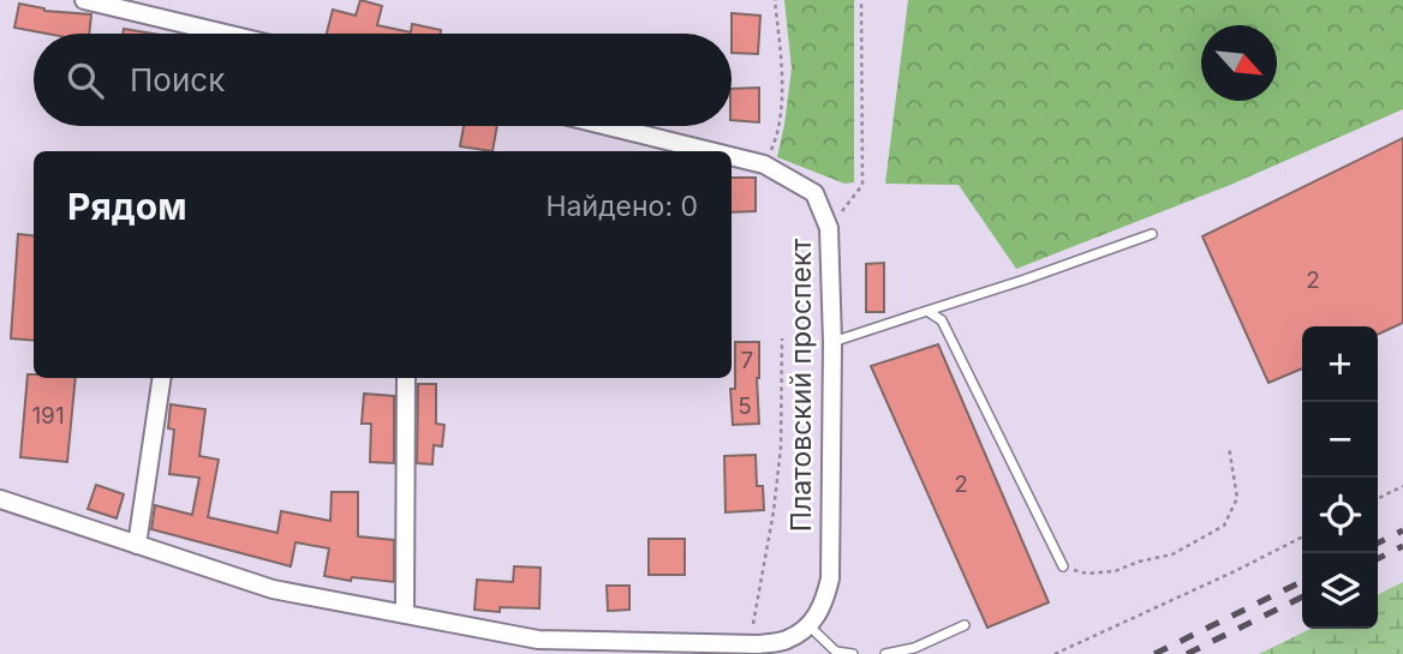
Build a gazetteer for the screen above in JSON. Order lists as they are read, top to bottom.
{
  "streets": {
    "street": ["Платовский проспект"]
  },
  "house_numbers": [
    "2",
    "7",
    "5",
    "191",
    "2"
  ],
  "north": "bottom right",
  "page": {
    "search": "Поиск",
    "heading": ["Рядом", "Найдено: 0"],
    "map_buttons": ["+", "−"]
  }
}
